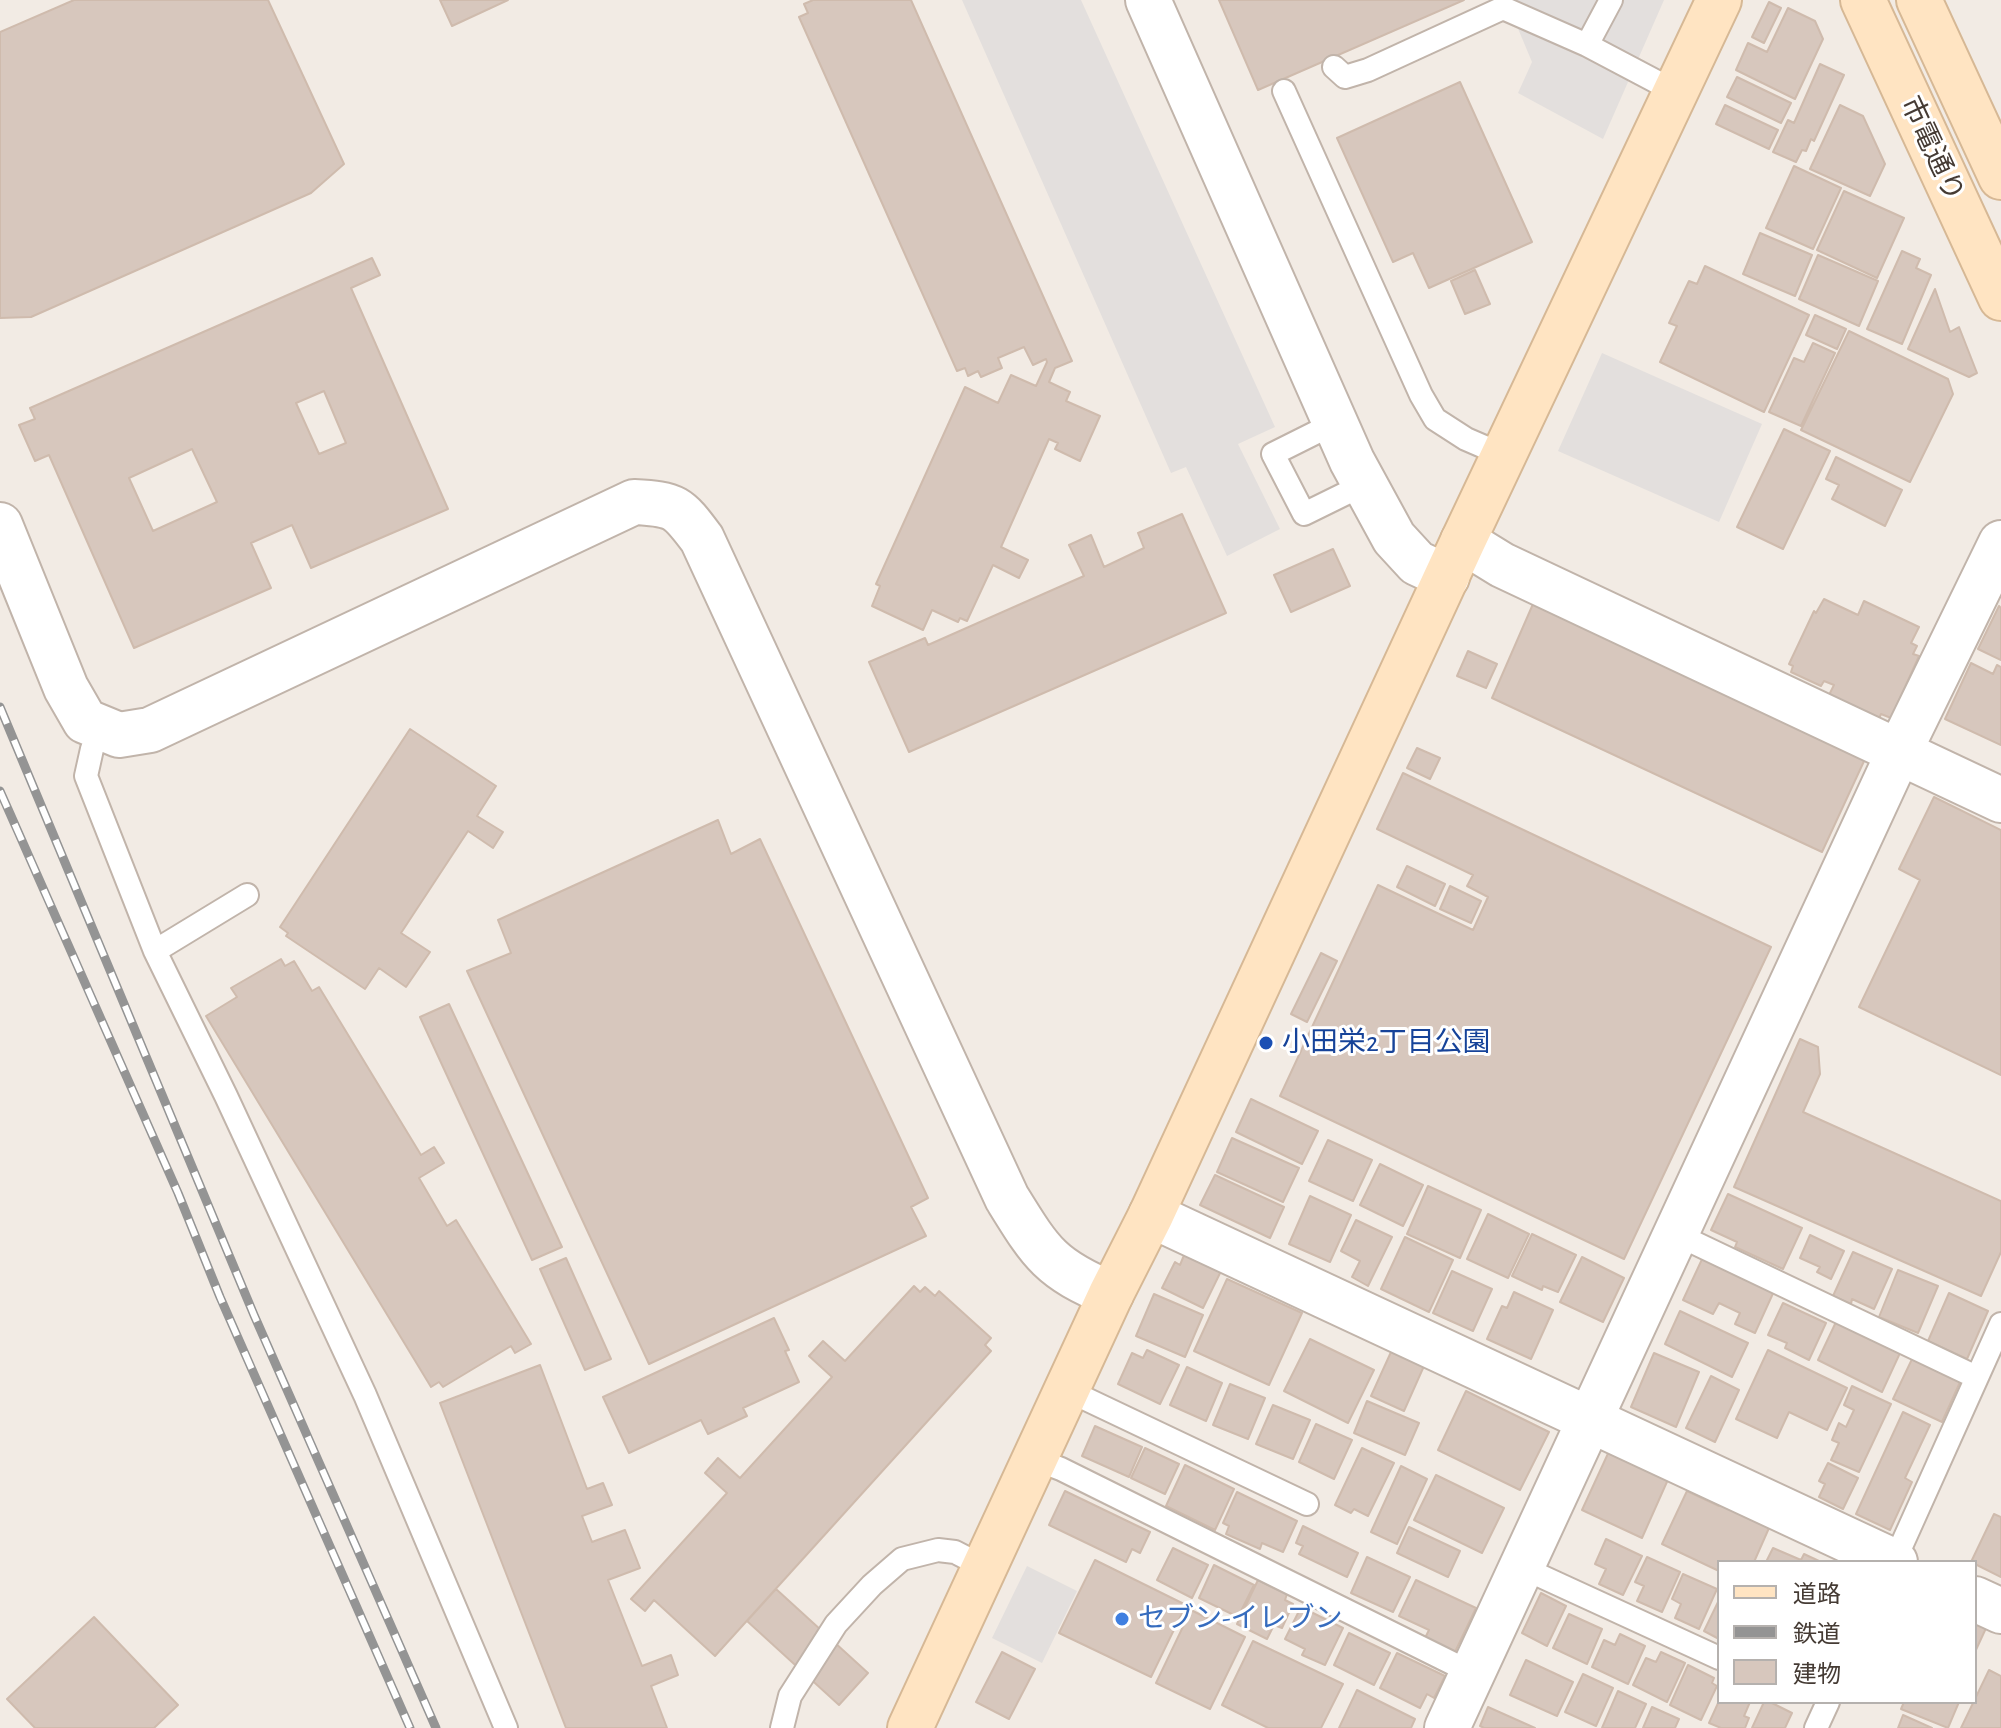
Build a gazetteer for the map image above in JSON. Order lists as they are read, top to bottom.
{
  "streets": {
    "street": ["市電通り"]
  },
  "places": ["小田栄2丁目公園", "セブン-イレブン"],
  "legend": ["道路", "鉄道", "建物"]
}
